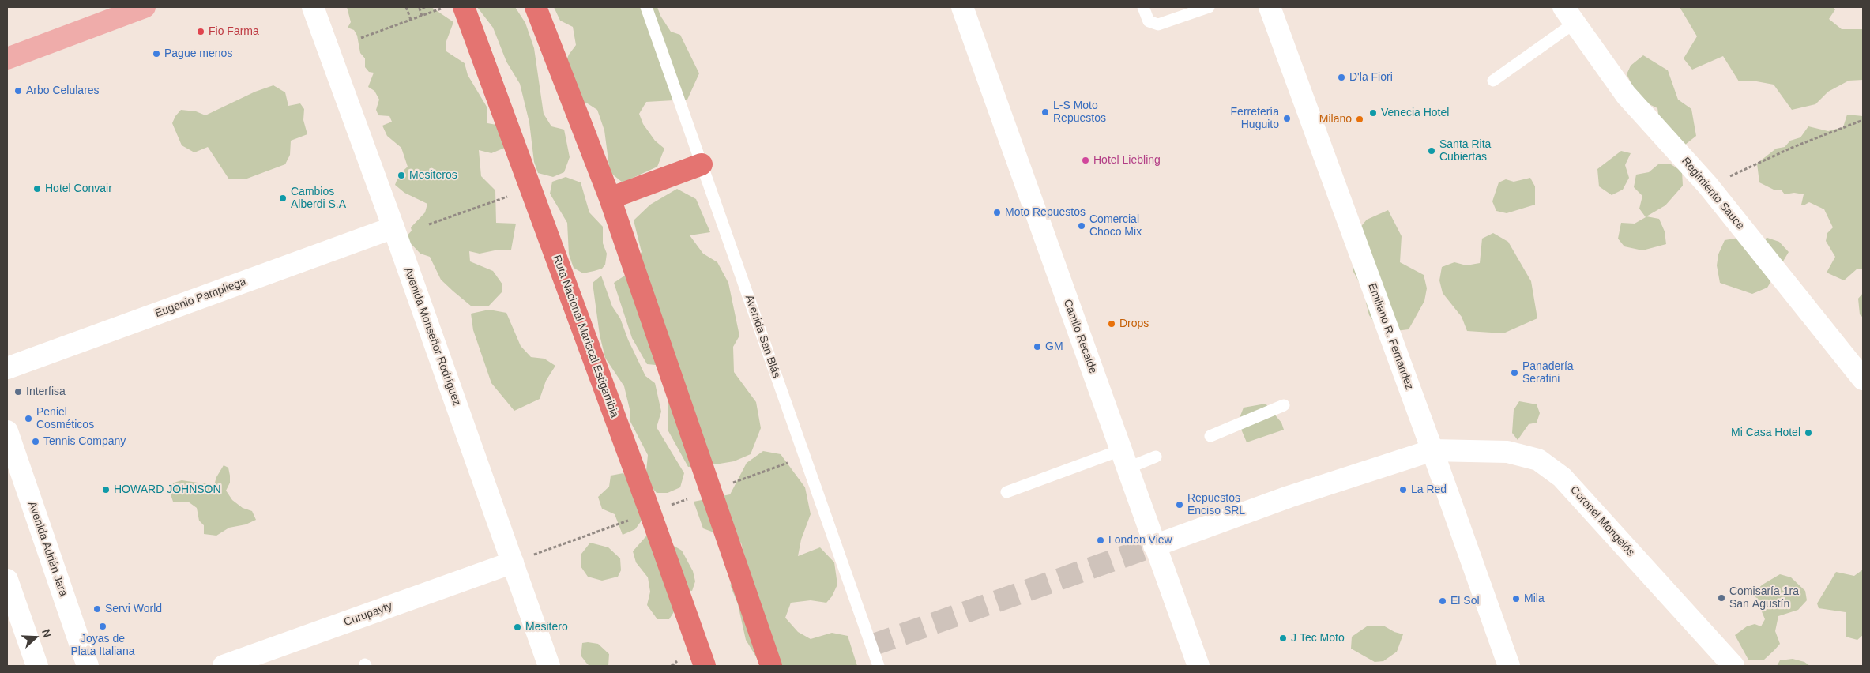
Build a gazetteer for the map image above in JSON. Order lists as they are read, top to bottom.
{
  "streets": {
    "highway": ["Ruta Nacional Mariscal Estigarribia"],
    "street": [
      "Regimiento Sauce",
      "Eugenio Pampliega",
      "Avenida Monseñor Rodríguez",
      "Camilo Recalde",
      "Emiliano R. Fernandez",
      "Coronel Mongelós",
      "Avenida Adrián Jara",
      "Curupayty"
    ],
    "lane": ["Avenida San Blás"]
  },
  "crossings": [
    ["Eugenio Pampliega", "Avenida Monseñor Rodríguez"],
    ["Avenida Monseñor Rodríguez", "Curupayty"],
    ["Camilo Recalde", "Coronel Mongelós"],
    ["Emiliano R. Fernandez", "Coronel Mongelós"]
  ],
  "places": [
    "Fio Farma",
    "Pague menos",
    "D'la Fiori",
    "Arbo Celulares",
    "L-S Moto Repuestos",
    "Venecia Hotel",
    "Ferretería Huguito",
    "Milano",
    "Santa Rita Cubiertas",
    "Hotel Liebling",
    "Mesiteros",
    "Hotel Convair",
    "Cambios Alberdi S.A",
    "Moto Repuestos",
    "Comercial Choco Mix",
    "Drops",
    "GM",
    "Panadería Serafini",
    "Interfisa",
    "Peniel Cosméticos",
    "Mi Casa Hotel",
    "Tennis Company",
    "HOWARD JOHNSON",
    "La Red",
    "Repuestos Enciso SRL",
    "London View",
    "Comisaría 1ra San Agustín",
    "Mila",
    "El Sol",
    "Servi World",
    "Joyas de Plata Italiana",
    "Mesitero",
    "J Tec Moto"
  ],
  "north": "right"
}
